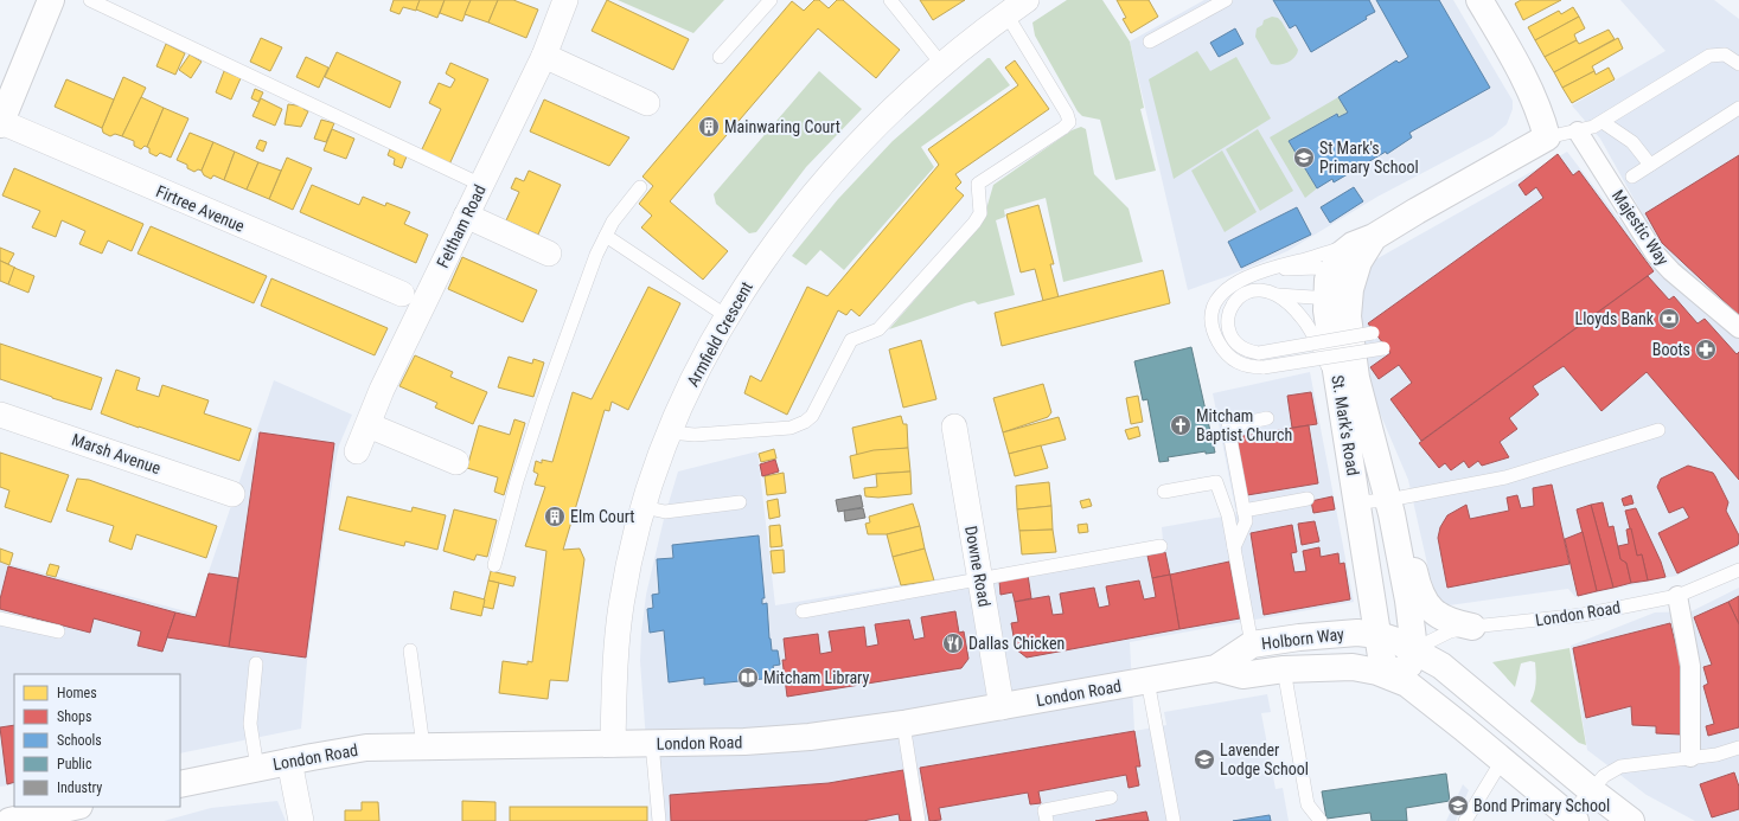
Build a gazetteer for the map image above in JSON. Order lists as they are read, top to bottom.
{
  "streets": {
    "main road": ["St. Mark's Road", "London Road", "Holborn Way"],
    "street": [
      "Firtree Avenue",
      "Feltham Road",
      "Majestic Way",
      "Armfield Crescent",
      "Marsh Avenue",
      "Downe Road"
    ]
  },
  "crossings": [
    ["Armfield Crescent", "London Road"],
    ["St. Mark's Road", "London Road"],
    ["St. Mark's Road", "Holborn Way"],
    ["Downe Road", "London Road"],
    ["London Road", "Holborn Way"]
  ],
  "places": {
    "building": ["Mainwaring Court", "Elm Court"],
    "school or university": ["St Mark's Primary School", "Lavender Lodge School", "Bond Primary School"],
    "bank": ["Lloyds Bank"],
    "pharmacy": ["Boots"],
    "church": ["Mitcham Baptist Church"],
    "restaurant": ["Dallas Chicken"],
    "library": ["Mitcham Library"]
  },
  "legend": [
    "Homes",
    "Shops",
    "Schools",
    "Public",
    "Industry"
  ]
}
